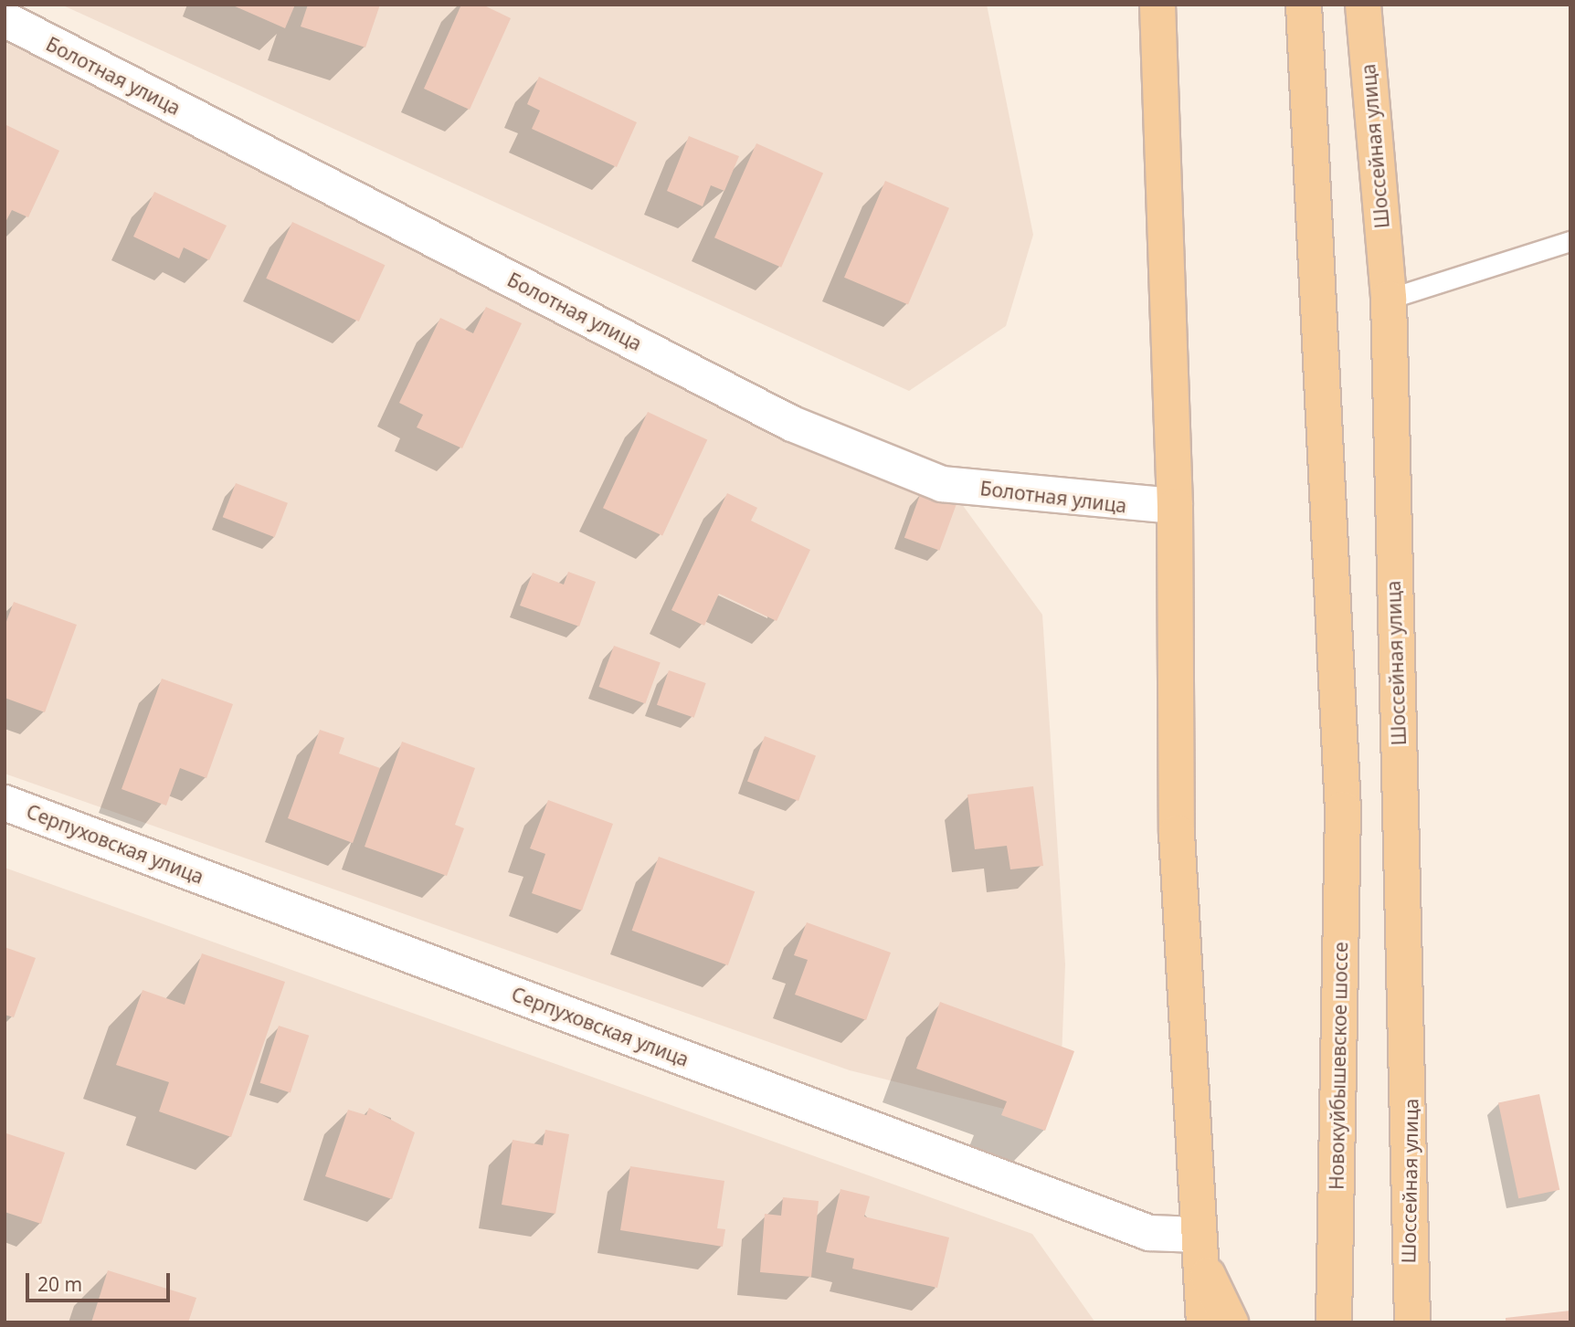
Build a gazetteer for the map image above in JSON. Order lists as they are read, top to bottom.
{
  "streets": {
    "main road": ["Шоссейная улица", "Новокуйбышевское шоссе"],
    "street": ["Болотная улица", "Серпуховская улица"]
  },
  "scale_bar": "20 m"
}
